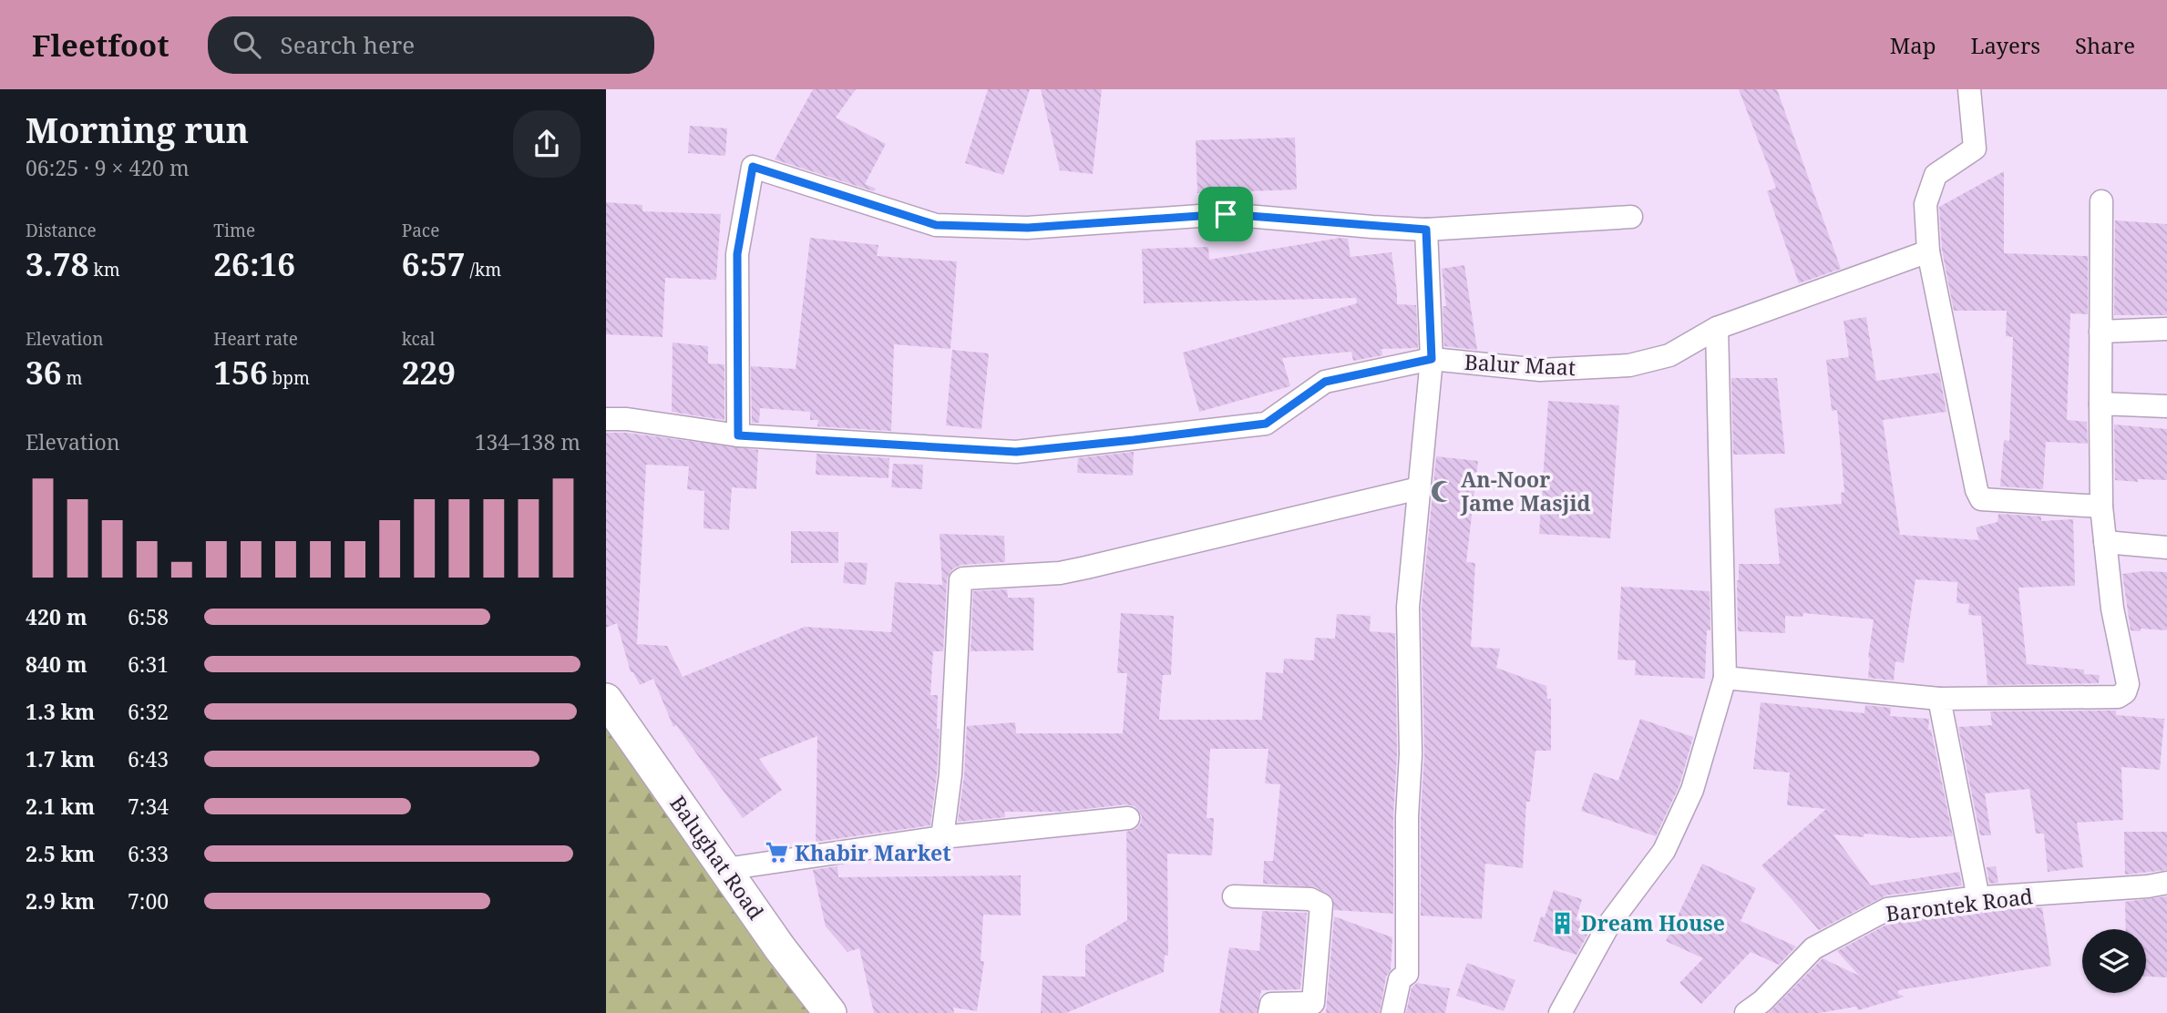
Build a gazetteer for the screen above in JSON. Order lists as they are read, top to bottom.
{
  "streets": {
    "street": ["Balur Maat", "Balughat Road", "Barontek Road"]
  },
  "places": {
    "mosque": ["An-Noor Jame Masjid"],
    "supermarket": ["Khabir Market"],
    "building": ["Dream House"]
  },
  "page": {
    "header": "Fleetfoot",
    "search": "Search here",
    "nav": ["Map", "Layers", "Share"],
    "heading": ["Morning run", "06:25 · 9 × 420 m"],
    "stats": [
      ["Distance", "3.78 km"],
      ["Time", "26:16"],
      ["Pace", "6:57 /km"],
      ["Elevation", "36 m"],
      ["Heart rate", "156 bpm"],
      ["kcal", "229"]
    ],
    "chart": ["Elevation", "134–138 m"],
    "list": [
      {
        "name": "420 m",
        "note": "6:58"
      },
      {
        "name": "840 m",
        "note": "6:31"
      },
      {
        "name": "1.3 km",
        "note": "6:32"
      },
      {
        "name": "1.7 km",
        "note": "6:43"
      },
      {
        "name": "2.1 km",
        "note": "7:34"
      },
      {
        "name": "2.5 km",
        "note": "6:33"
      },
      {
        "name": "2.9 km",
        "note": "7:00"
      }
    ]
  }
}
